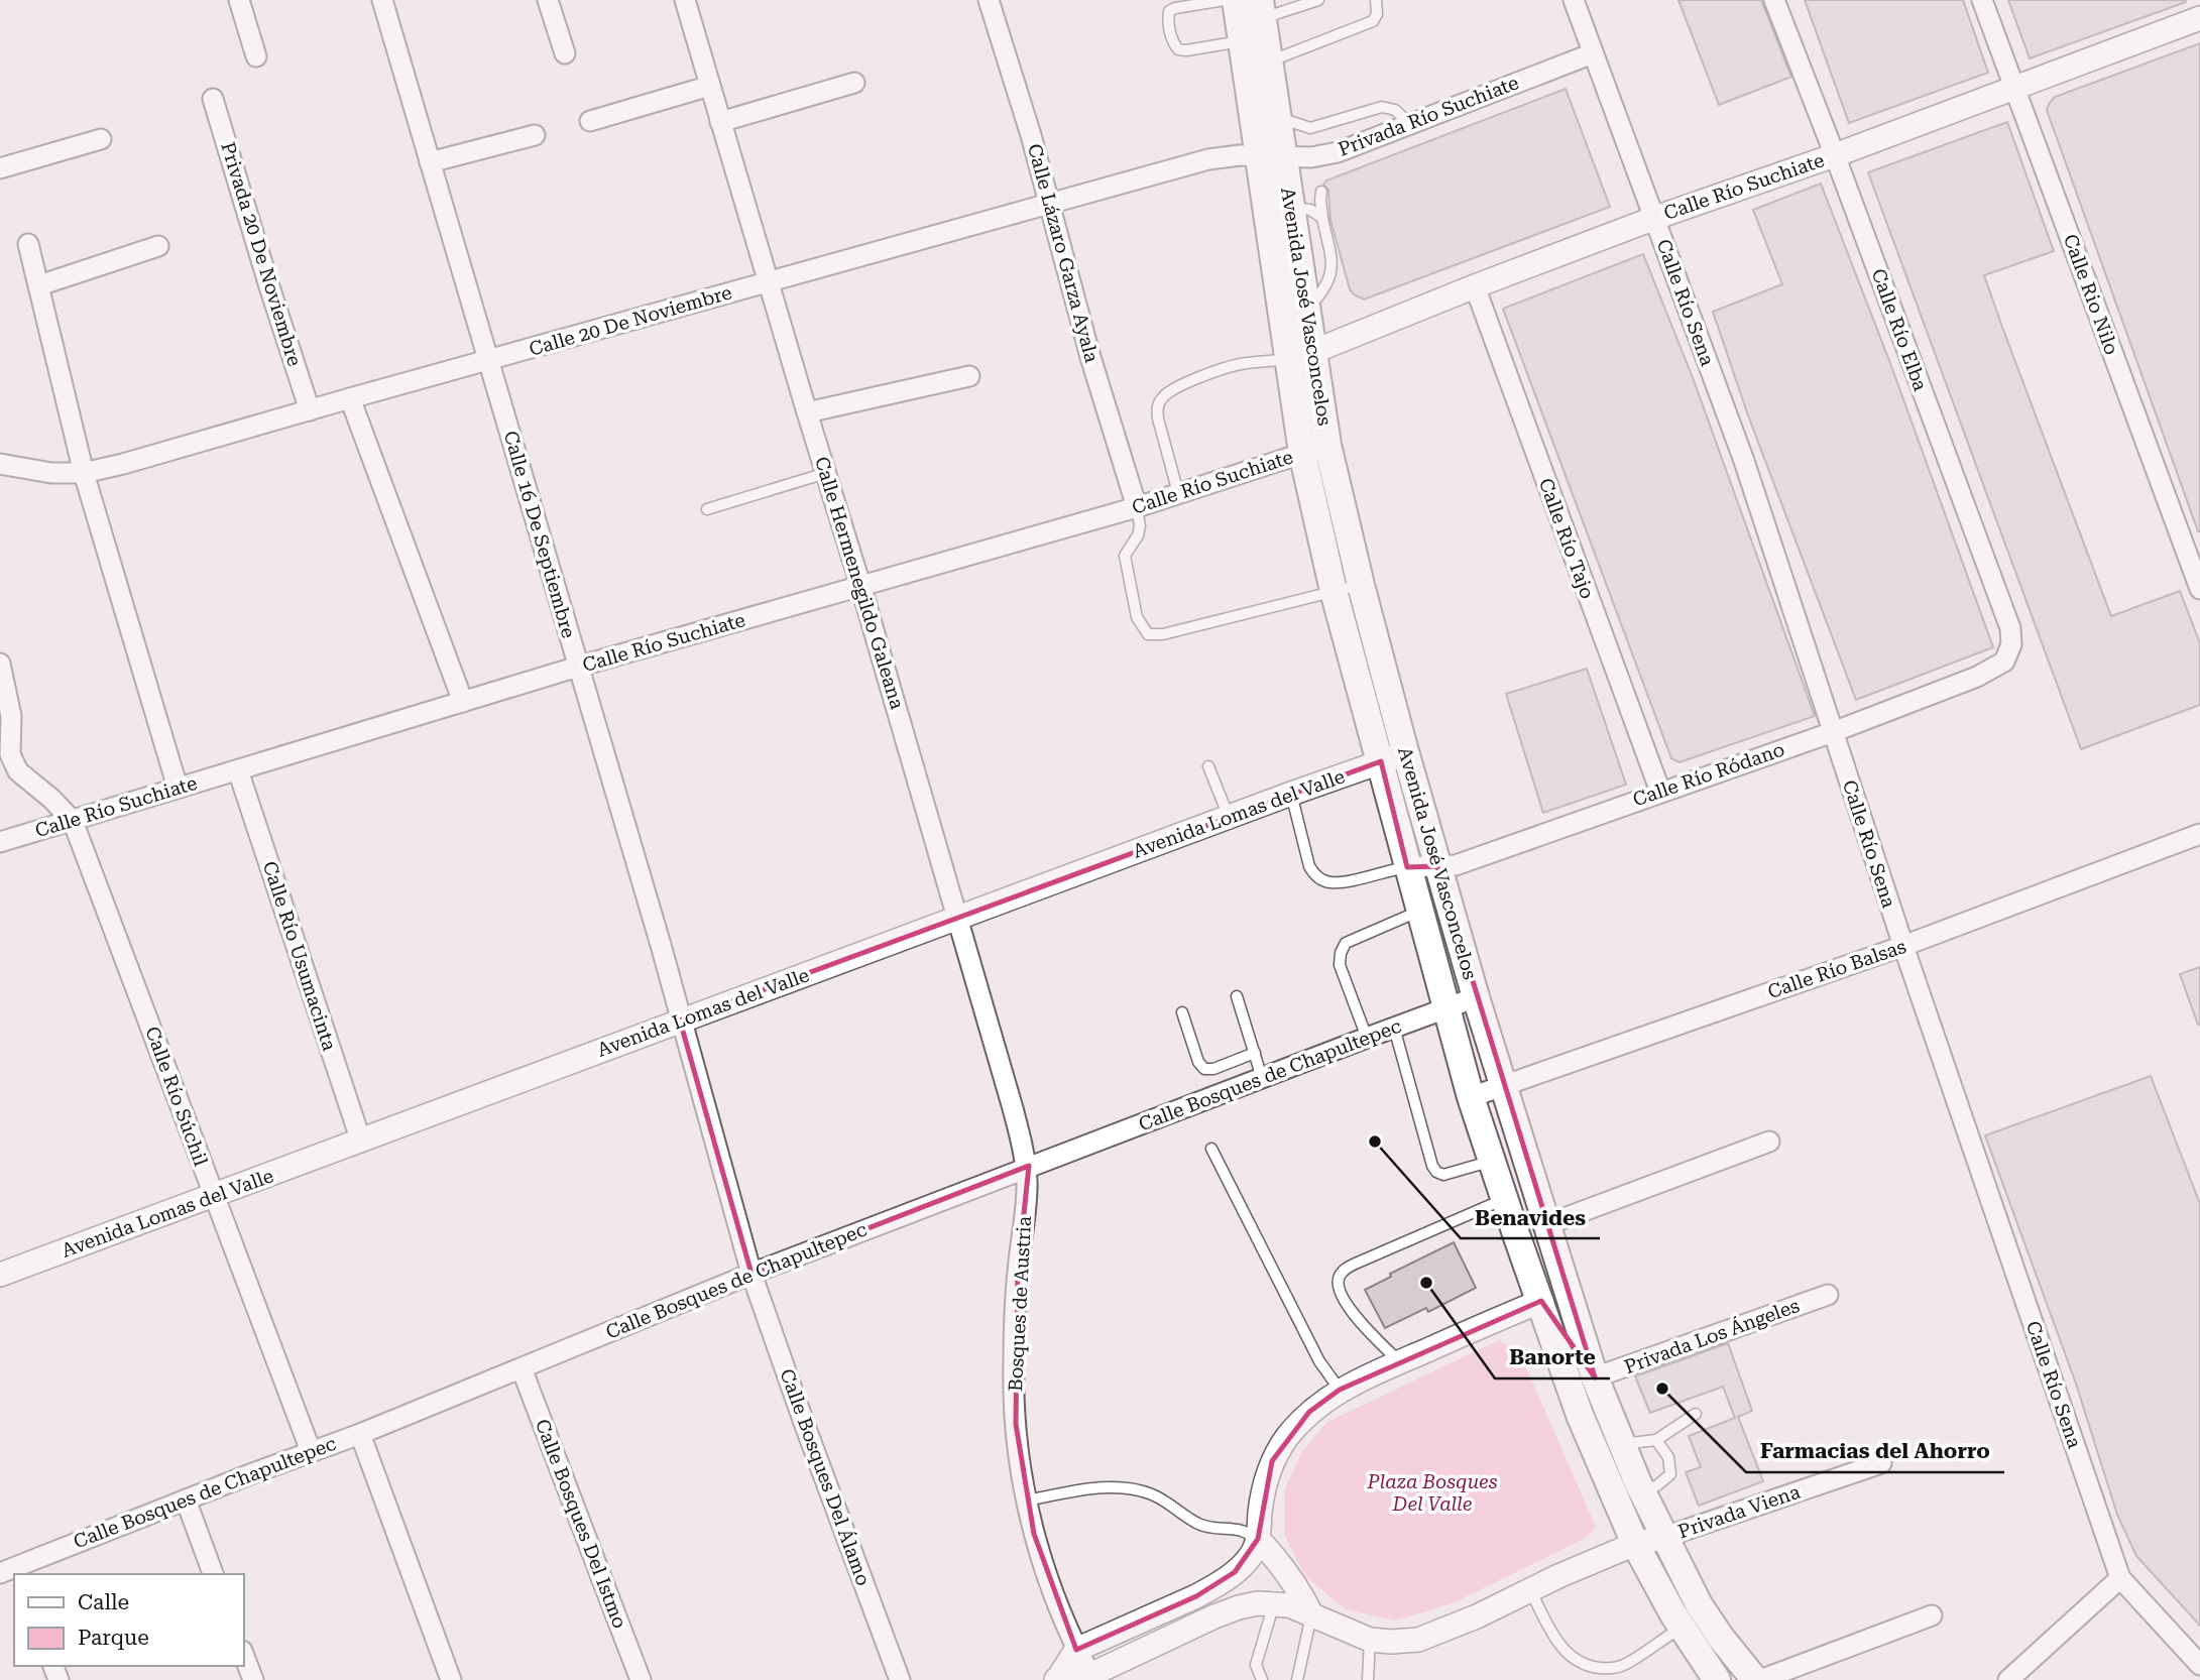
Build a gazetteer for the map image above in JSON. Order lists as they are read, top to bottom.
{
  "streets": {
    "main road": ["Avenida José Vasconcelos"],
    "street": [
      "Privada Río Suchiate",
      "Calle Río Suchiate",
      "Calle Lázaro Garza Ayala",
      "Privada 20 De Noviembre",
      "Calle Rio Nilo",
      "Calle Río Sena",
      "Calle 20 De Noviembre",
      "Calle Río Elba",
      "Calle 16 De Septiembre",
      "Calle Río Tajo",
      "Calle Hermenegildo Galeana",
      "Calle Río Ródano",
      "Avenida Lomas del Valle",
      "Calle Río Usumacinta",
      "Calle Río Balsas",
      "Calle Bosques de Chapultepec",
      "Calle Río Súchil",
      "Bosques de Austria",
      "Privada Los Ángeles",
      "Calle Bosques Del Álamo",
      "Privada Viena",
      "Calle Bosques Del Istmo"
    ]
  },
  "crossings": [
    ["Privada Río Suchiate", "Calle Río Sena"],
    ["Privada Río Suchiate", "Avenida José Vasconcelos"],
    ["Privada Río Suchiate", "Calle 20 De Noviembre"],
    ["Calle Río Suchiate", "Calle Lázaro Garza Ayala"],
    ["Calle Río Suchiate", "Calle Rio Nilo"],
    ["Calle Río Suchiate", "Calle Río Sena"],
    ["Calle Río Suchiate", "Avenida José Vasconcelos"],
    ["Calle Río Suchiate", "Calle Río Elba"],
    ["Calle Río Suchiate", "Calle 16 De Septiembre"],
    ["Calle Río Suchiate", "Calle Río Tajo"],
    ["Calle Río Suchiate", "Calle Hermenegildo Galeana"],
    ["Calle Río Suchiate", "Calle Río Usumacinta"],
    ["Calle Río Suchiate", "Calle Río Súchil"],
    ["Calle Lázaro Garza Ayala", "Calle 20 De Noviembre"],
    ["Privada 20 De Noviembre", "Calle 20 De Noviembre"],
    ["Calle Río Sena", "Calle Río Ródano"],
    ["Calle Río Sena", "Calle Río Balsas"],
    ["Avenida José Vasconcelos", "Calle 20 De Noviembre"],
    ["Avenida José Vasconcelos", "Calle Río Ródano"],
    ["Avenida José Vasconcelos", "Avenida Lomas del Valle"],
    ["Avenida José Vasconcelos", "Calle Río Balsas"],
    ["Avenida José Vasconcelos", "Calle Bosques de Chapultepec"],
    ["Avenida José Vasconcelos", "Privada Los Ángeles"],
    ["Avenida José Vasconcelos", "Privada Viena"],
    ["Calle 20 De Noviembre", "Calle 16 De Septiembre"],
    ["Calle 20 De Noviembre", "Calle Hermenegildo Galeana"],
    ["Calle Río Elba", "Calle Río Ródano"],
    ["Calle 16 De Septiembre", "Avenida Lomas del Valle"],
    ["Calle 16 De Septiembre", "Calle Bosques de Chapultepec"],
    ["Calle 16 De Septiembre", "Calle Bosques Del Álamo"],
    ["Calle Río Tajo", "Calle Río Ródano"],
    ["Calle Hermenegildo Galeana", "Avenida Lomas del Valle"],
    ["Calle Hermenegildo Galeana", "Calle Bosques de Chapultepec"],
    ["Calle Hermenegildo Galeana", "Bosques de Austria"],
    ["Avenida Lomas del Valle", "Calle Río Usumacinta"],
    ["Avenida Lomas del Valle", "Calle Río Súchil"],
    ["Calle Bosques de Chapultepec", "Calle Río Súchil"],
    ["Calle Bosques de Chapultepec", "Bosques de Austria"],
    ["Calle Bosques de Chapultepec", "Calle Bosques Del Álamo"],
    ["Calle Bosques de Chapultepec", "Calle Bosques Del Istmo"]
  ],
  "parks": ["Plaza Bosques Del Valle"],
  "places": ["Benavides", "Banorte", "Farmacias del Ahorro"],
  "legend": ["Calle", "Parque"]
}
